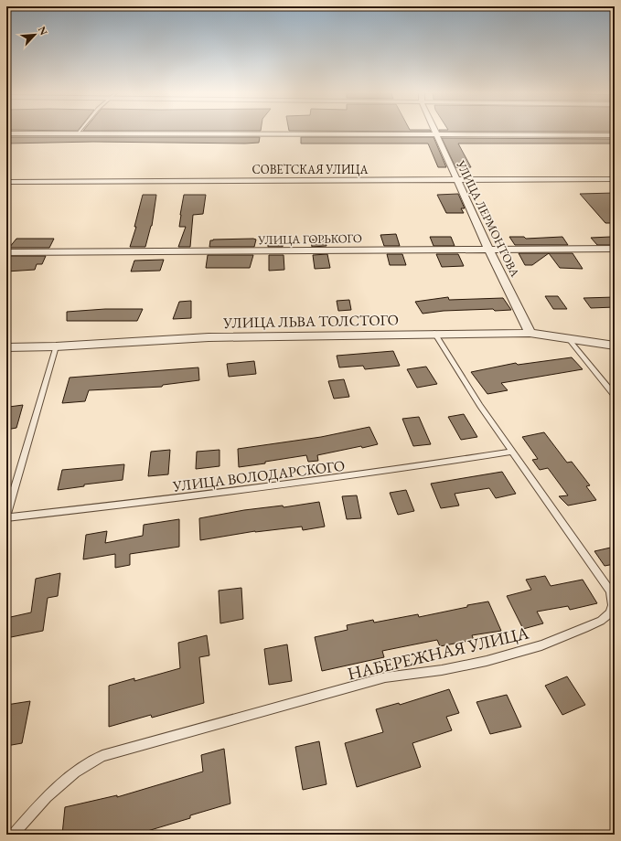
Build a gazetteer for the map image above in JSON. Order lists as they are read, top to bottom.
{
  "streets": {
    "street": [
      "СОВЕТСКАЯ УЛИЦА",
      "УЛИЦА ЛЕРМОНТОВА",
      "УЛИЦА ГОРЬКОГО",
      "УЛИЦА ЛЬВА ТОЛСТОГО"
    ],
    "lane": ["УЛИЦА ВОЛОДАРСКОГО", "НАБЕРЕЖНАЯ УЛИЦА"]
  },
  "crossings": [
    ["СОВЕТСКАЯ УЛИЦА", "УЛИЦА ЛЕРМОНТОВА"],
    ["УЛИЦА ЛЕРМОНТОВА", "УЛИЦА ГОРЬКОГО"],
    ["УЛИЦА ЛЕРМОНТОВА", "УЛИЦА ЛЬВА ТОЛСТОГО"],
    ["УЛИЦА ЛЬВА ТОЛСТОГО", "НАБЕРЕЖНАЯ УЛИЦА"],
    ["УЛИЦА ВОЛОДАРСКОГО", "НАБЕРЕЖНАЯ УЛИЦА"]
  ],
  "north": "top right"
}
